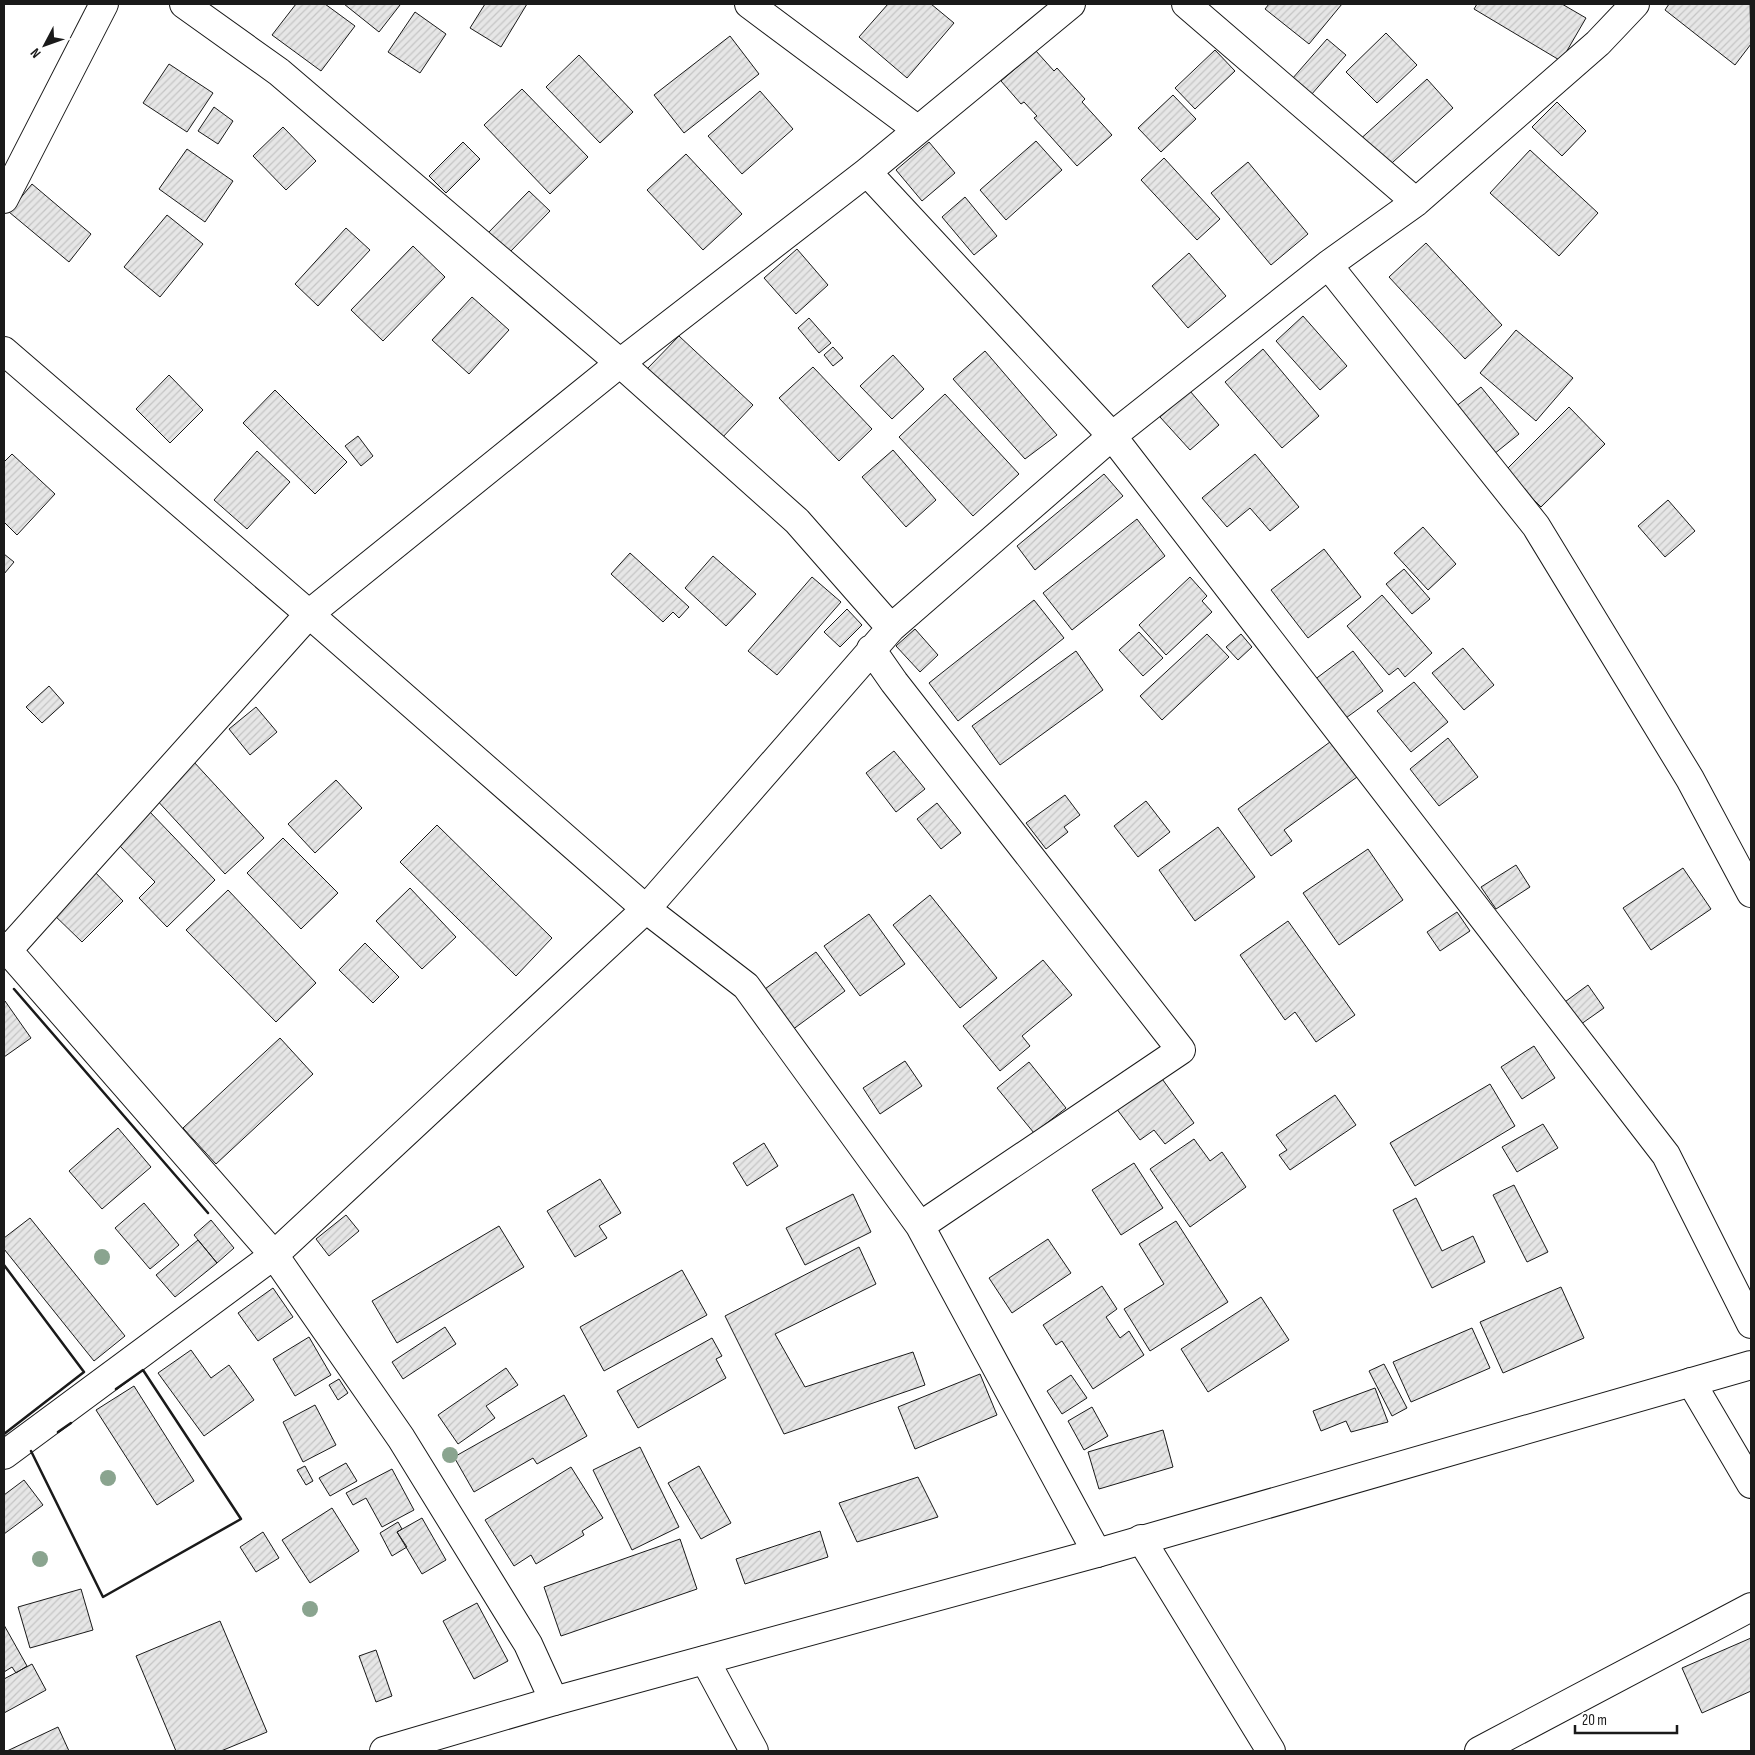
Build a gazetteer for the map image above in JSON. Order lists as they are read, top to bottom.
{
  "scale_bar": "20 m",
  "north": "bottom left"
}
